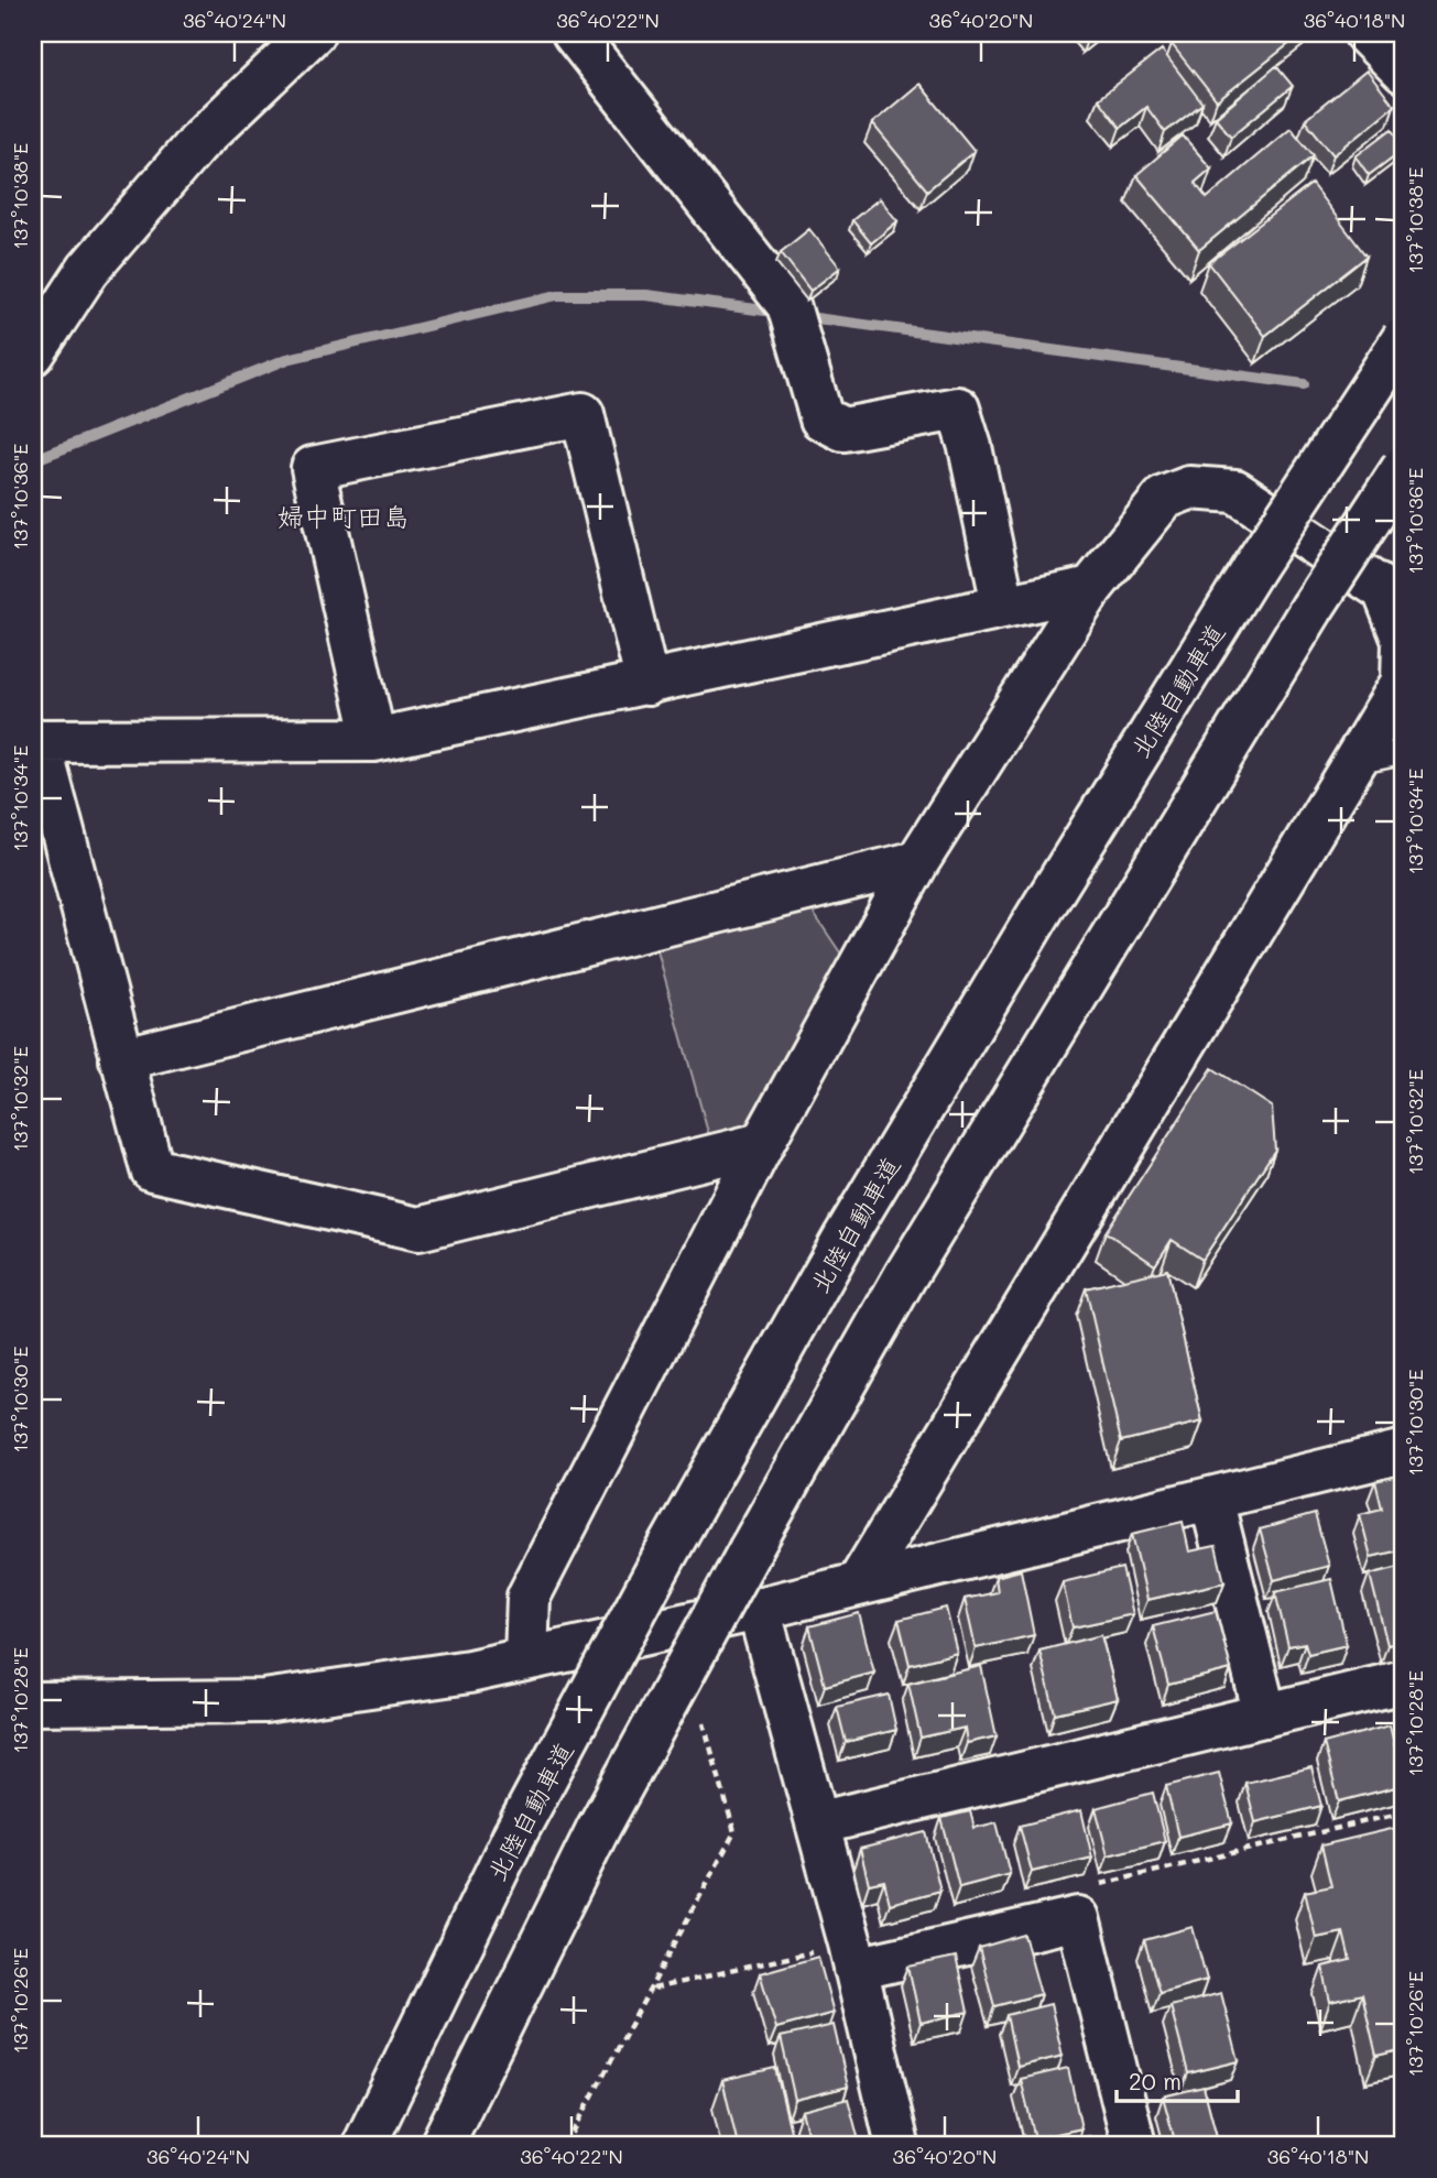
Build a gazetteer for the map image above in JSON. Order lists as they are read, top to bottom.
{
  "streets": {
    "main road": ["北陸自動車道"]
  },
  "districts": ["婦中町田島"],
  "scale_bar": "20 m",
  "coordinates": [
    "36°40'24\"N",
    "36°40'22\"N",
    "36°40'20\"N",
    "36°40'18\"N",
    "137°10'38\"E",
    "137°10'36\"E",
    "137°10'34\"E",
    "137°10'32\"E",
    "137°10'30\"E",
    "137°10'28\"E",
    "137°10'26\"E"
  ]
}
